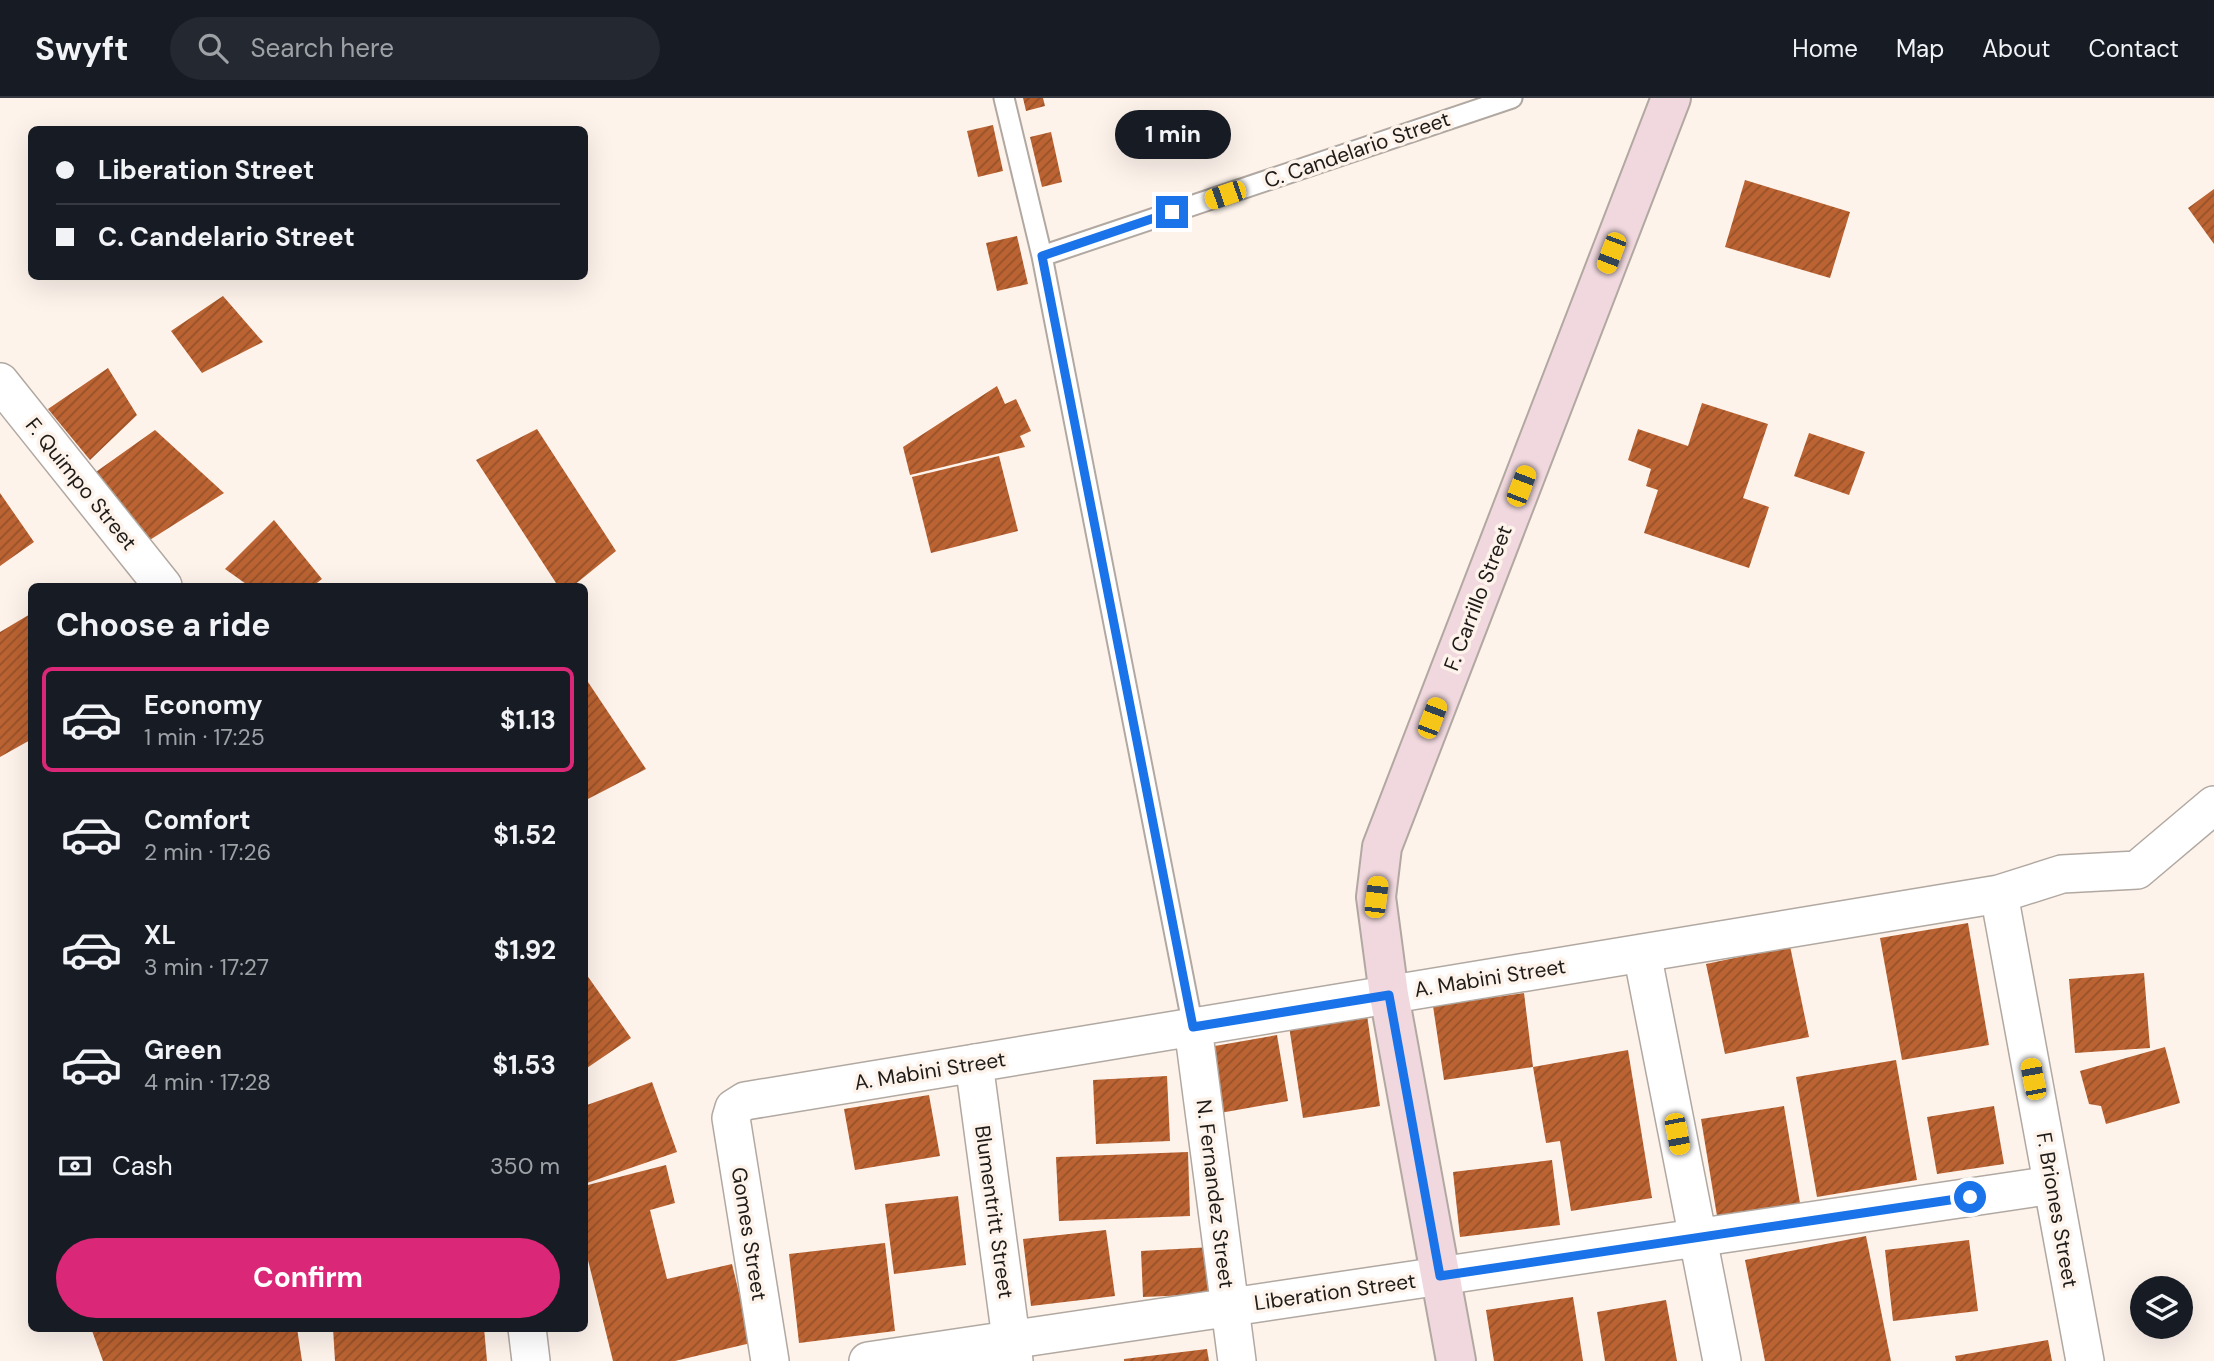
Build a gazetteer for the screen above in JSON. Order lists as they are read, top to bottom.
{
  "streets": {
    "street": [
      "F. Quimpo Street",
      "F. Carrillo Street",
      "A. Mabini Street",
      "N. Fernandez Street",
      "F. Briones Street",
      "Blumentritt Street",
      "Gomes Street",
      "Liberation Street"
    ],
    "lane": ["C. Candelario Street"]
  },
  "crossings": [
    ["F. Carrillo Street", "A. Mabini Street"],
    ["F. Carrillo Street", "Liberation Street"],
    ["A. Mabini Street", "N. Fernandez Street"],
    ["A. Mabini Street", "F. Briones Street"],
    ["A. Mabini Street", "Blumentritt Street"],
    ["A. Mabini Street", "Gomes Street"],
    ["N. Fernandez Street", "Liberation Street"],
    ["F. Briones Street", "Liberation Street"],
    ["Blumentritt Street", "Liberation Street"]
  ],
  "page": {
    "header": "Swyft",
    "search": "Search here",
    "nav": [
      "Home",
      "Map",
      "About",
      "Contact"
    ],
    "bubble": "1 min",
    "banner": ["Liberation Street", "C. Candelario Street"],
    "heading": "Choose a ride",
    "list": [
      {
        "name": "Economy",
        "note": "1 min · 17:25",
        "value": "$1.13"
      },
      {
        "name": "Comfort",
        "note": "2 min · 17:26",
        "value": "$1.52"
      },
      {
        "name": "XL",
        "note": "3 min · 17:27",
        "value": "$1.92"
      },
      {
        "name": "Green",
        "note": "4 min · 17:28",
        "value": "$1.53"
      }
    ],
    "pay": ["Cash", "350 m"],
    "buttons": "Confirm"
  }
}
